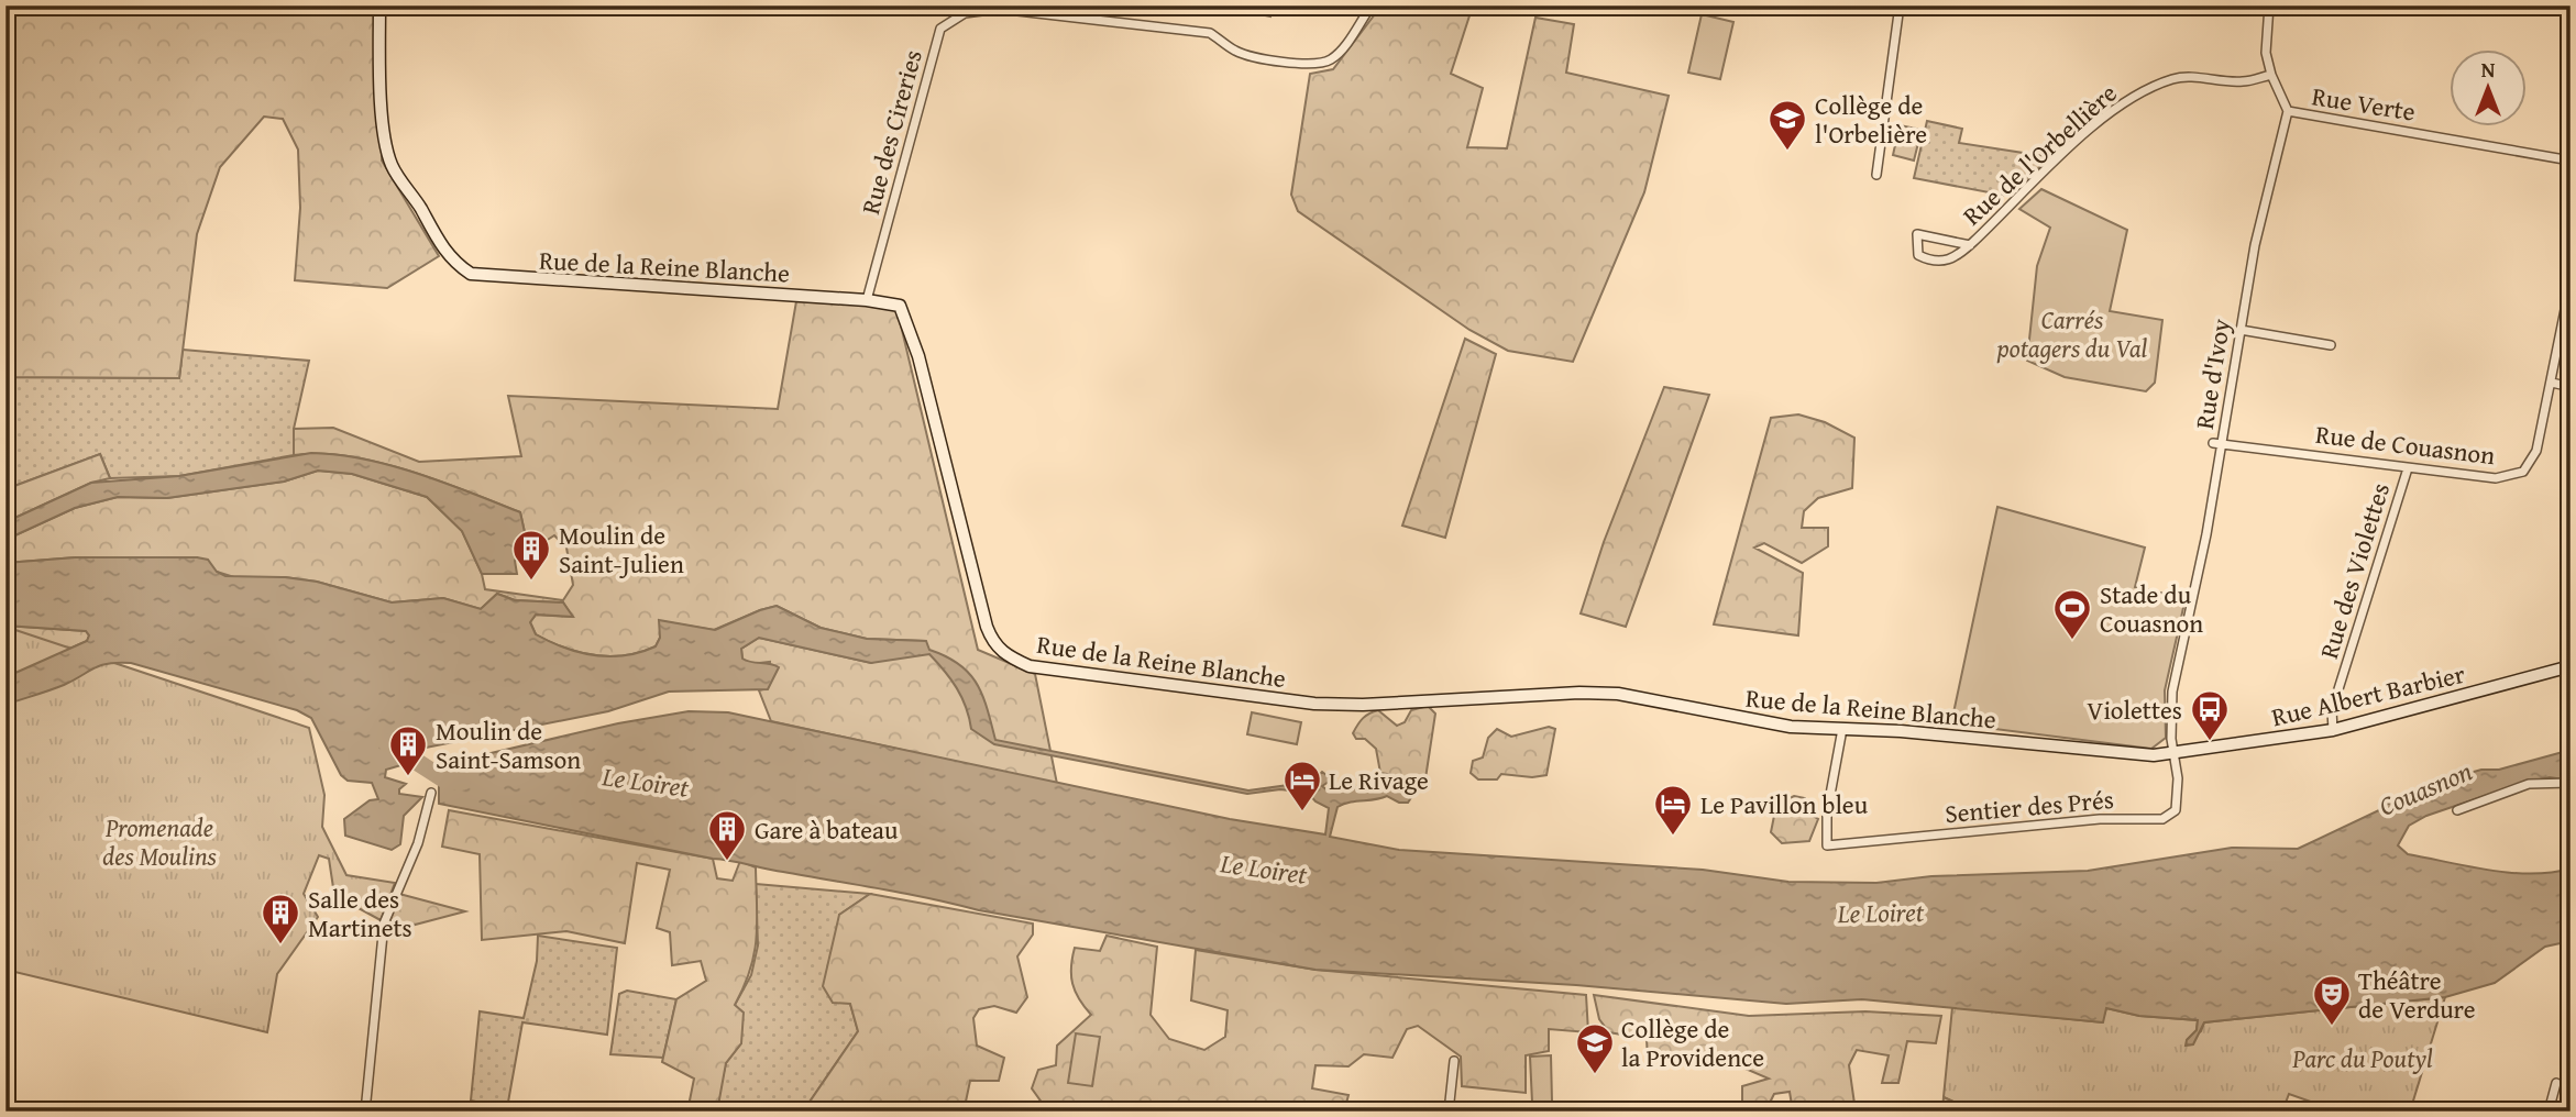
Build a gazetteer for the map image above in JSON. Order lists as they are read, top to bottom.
{
  "streets": {
    "street": [
      "Rue Verte",
      "Rue des Cireries",
      "Rue de l'Orbellière",
      "Rue de la Reine Blanche",
      "Rue d'Ivoy",
      "Rue de Couasnon",
      "Rue des Violettes",
      "Rue Albert Barbier",
      "Sentier des Prés"
    ]
  },
  "crossings": [
    ["Rue Verte", "Rue d'Ivoy"],
    ["Rue des Cireries", "Rue de la Reine Blanche"],
    ["Rue de la Reine Blanche", "Rue d'Ivoy"],
    ["Rue de la Reine Blanche", "Rue Albert Barbier"],
    ["Rue de la Reine Blanche", "Sentier des Prés"],
    ["Rue d'Ivoy", "Rue de Couasnon"],
    ["Rue d'Ivoy", "Rue Albert Barbier"],
    ["Rue d'Ivoy", "Sentier des Prés"],
    ["Rue de Couasnon", "Rue des Violettes"],
    ["Rue des Violettes", "Rue Albert Barbier"],
    ["Rue Albert Barbier", "Sentier des Prés"]
  ],
  "water": ["Le Loiret", "Couasnon"],
  "parks": ["Carrés potagers du Val", "Promenade des Moulins", "Parc du Poutyl"],
  "places": {
    "school or university": ["Collège de l'Orbelière", "Collège de la Providence"],
    "building": [
      "Moulin de Saint-Julien",
      "Moulin de Saint-Samson",
      "Gare à bateau",
      "Salle des Martinets"
    ],
    "sports": ["Stade du Couasnon"],
    "bus stop": ["Violettes"],
    "hotel": ["Le Rivage", "Le Pavillon bleu"],
    "theatre": ["Théâtre de Verdure"]
  },
  "north": "top"
}
